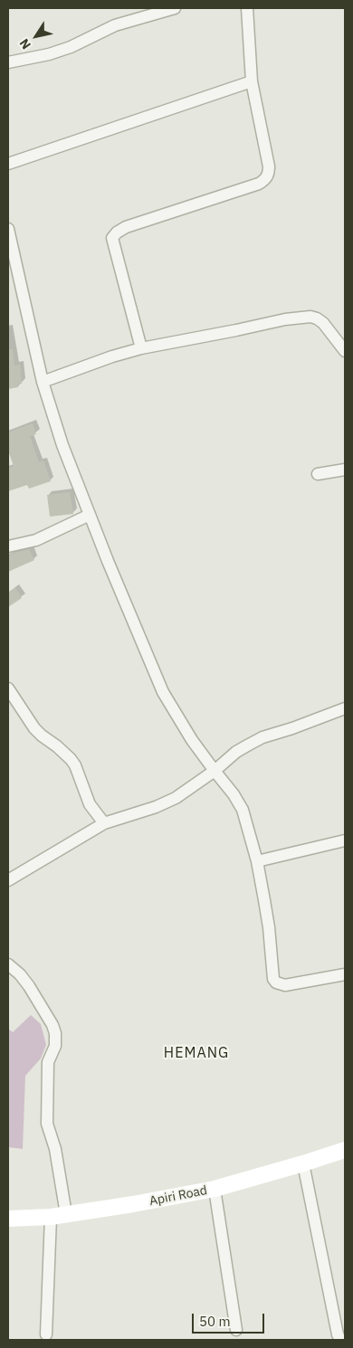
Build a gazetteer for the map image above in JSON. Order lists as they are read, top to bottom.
{
  "streets": {
    "street": ["Apiri Road"]
  },
  "districts": ["HEMANG"],
  "scale_bar": "50 m",
  "north": "bottom left"
}
